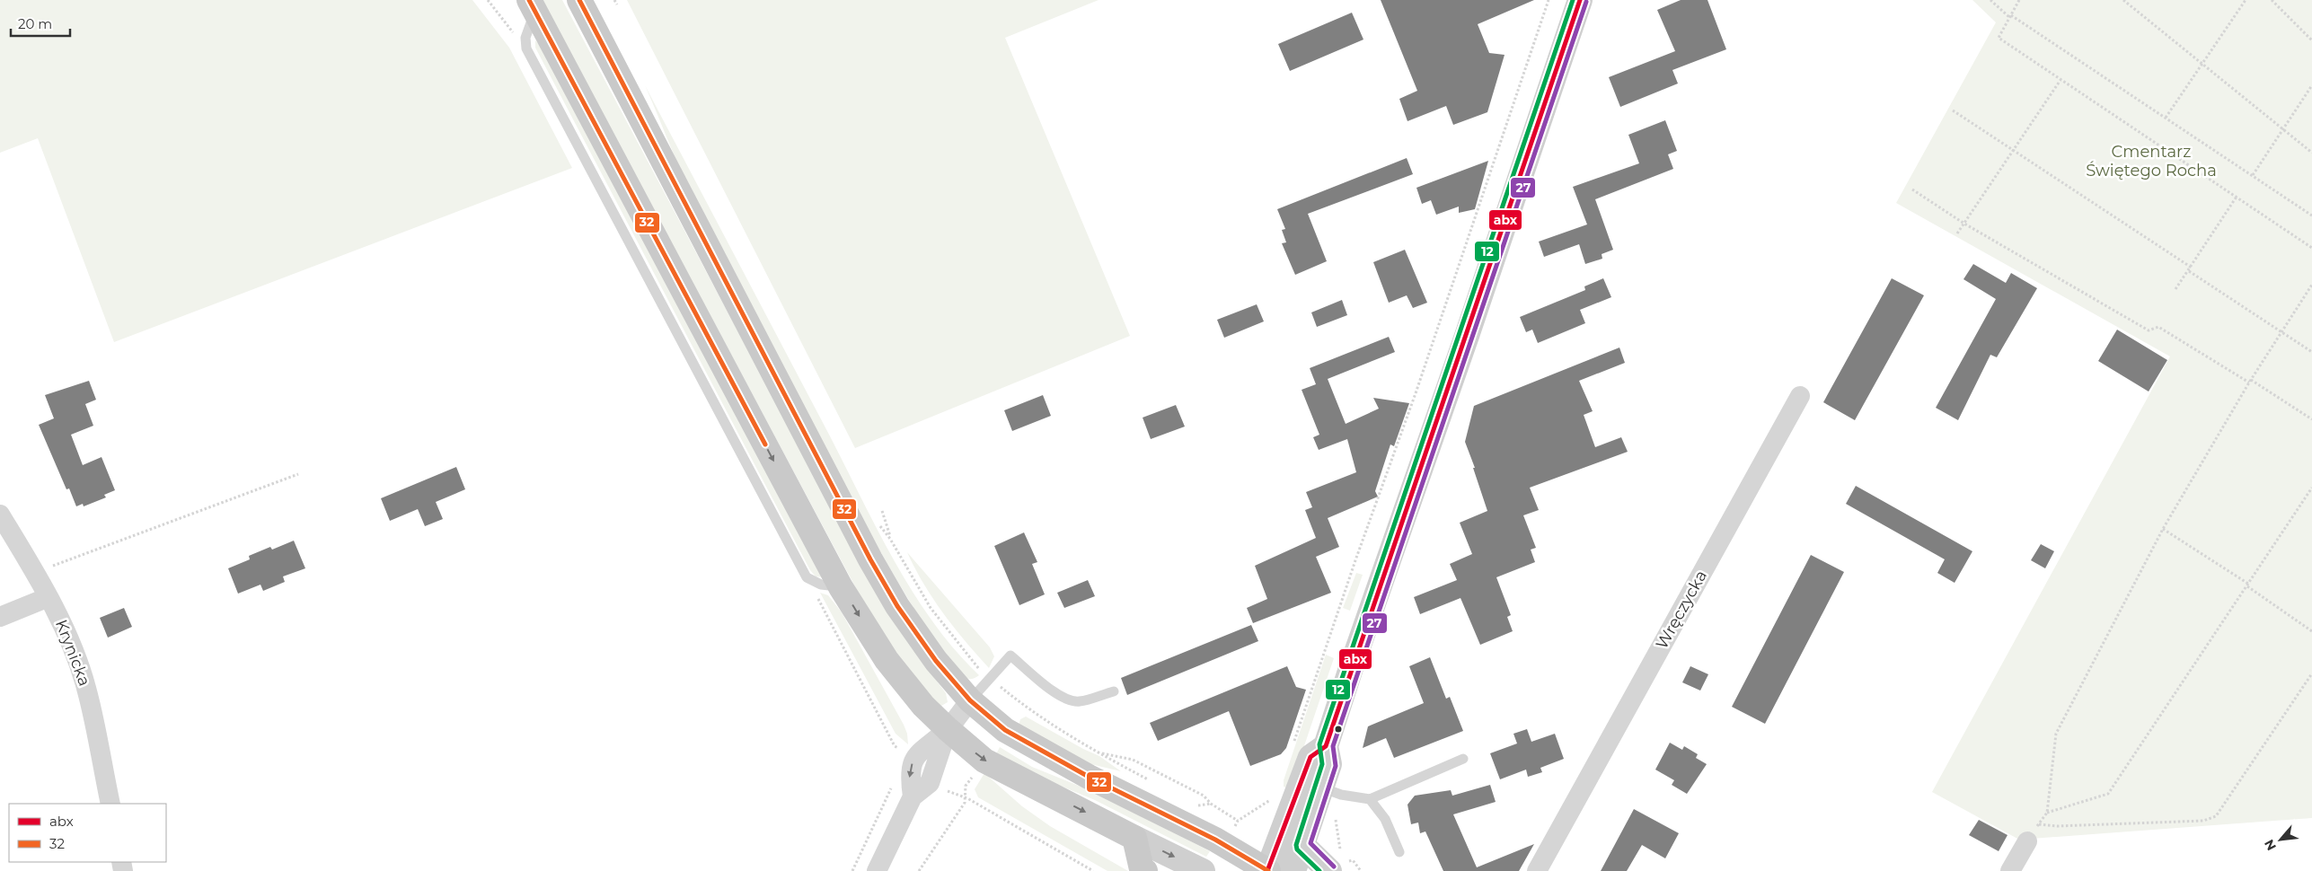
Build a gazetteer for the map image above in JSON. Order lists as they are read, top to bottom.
{
  "streets": {
    "street": ["Wręczycka", "Krynicka"]
  },
  "parks": ["Cmentarz Świętego Rocha"],
  "lines": [
    "transit line abx",
    "transit line 32",
    "transit line 12",
    "transit line 27"
  ],
  "legend": ["abx", "32"],
  "scale_bar": "20 m",
  "north": "bottom left"
}
